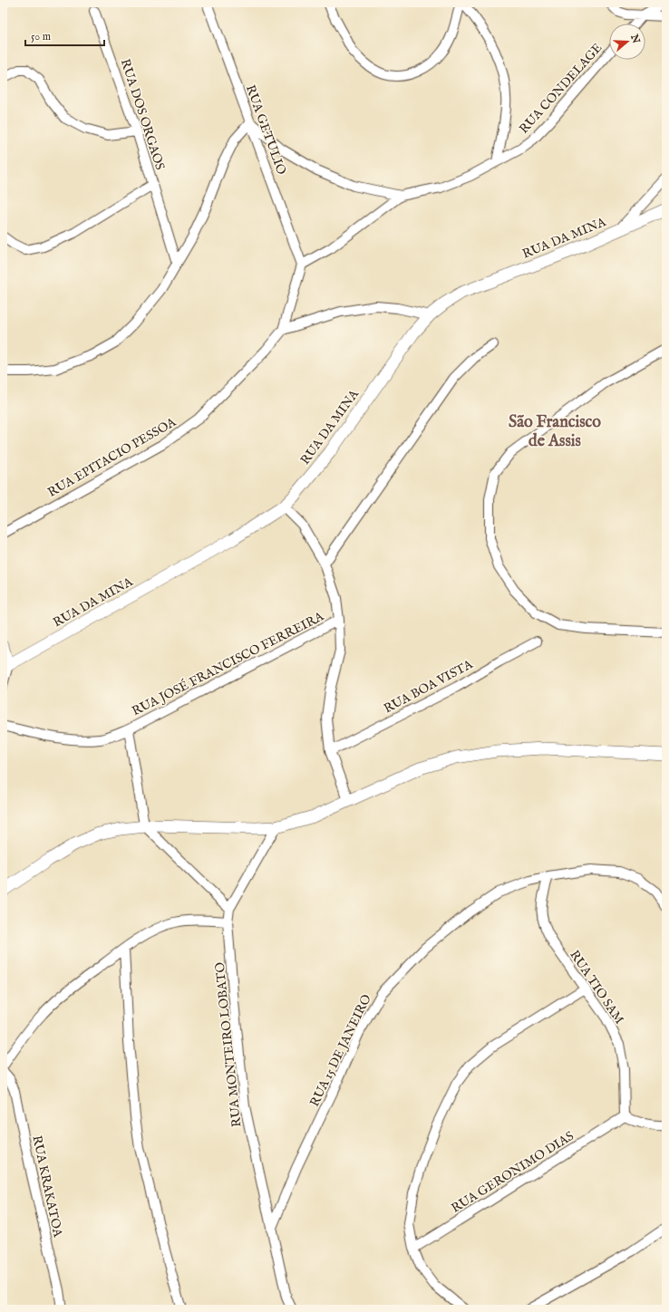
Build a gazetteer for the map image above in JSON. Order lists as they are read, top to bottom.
{
  "streets": {
    "street": [
      "RUA CONDELAGE",
      "RUA DOS ORGAOS",
      "RUA GETULIO",
      "RUA DA MINA",
      "RUA EPITACIO PESSOA",
      "RUA JOSÉ FRANCISCO FERREIRA",
      "RUA BOA VISTA",
      "RUA TIO SAM",
      "RUA MONTEIRO LOBATO",
      "RUA 15 DE JANEIRO",
      "RUA GERONIMO DIAS",
      "RUA KRAKATOA"
    ]
  },
  "crossings": [
    ["RUA CONDELAGE", "RUA GETULIO"],
    ["RUA CONDELAGE", "RUA EPITACIO PESSOA"],
    ["RUA GETULIO", "RUA EPITACIO PESSOA"],
    ["RUA TIO SAM", "RUA 15 DE JANEIRO"],
    ["RUA TIO SAM", "RUA GERONIMO DIAS"],
    ["RUA MONTEIRO LOBATO", "RUA 15 DE JANEIRO"]
  ],
  "districts": ["São Francisco de Assis"],
  "scale_bar": "50 m",
  "north": "right"
}
